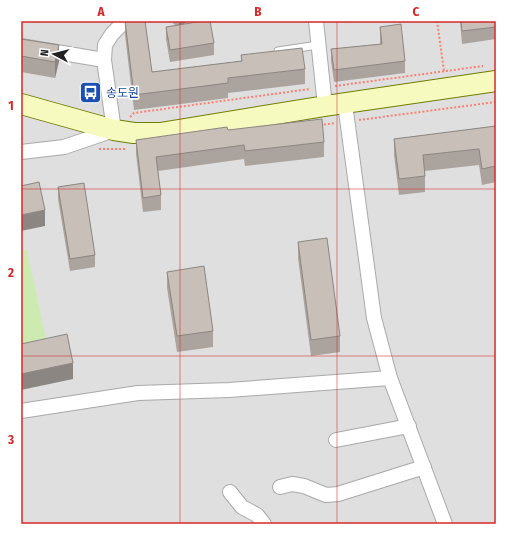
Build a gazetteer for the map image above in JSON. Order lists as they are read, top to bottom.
{
  "places": {
    "bus stop": ["송도원"]
  },
  "north": "left",
  "grid": {
    "columns": ["A", "B", "C"],
    "rows": ["1", "2", "3"]
  }
}
